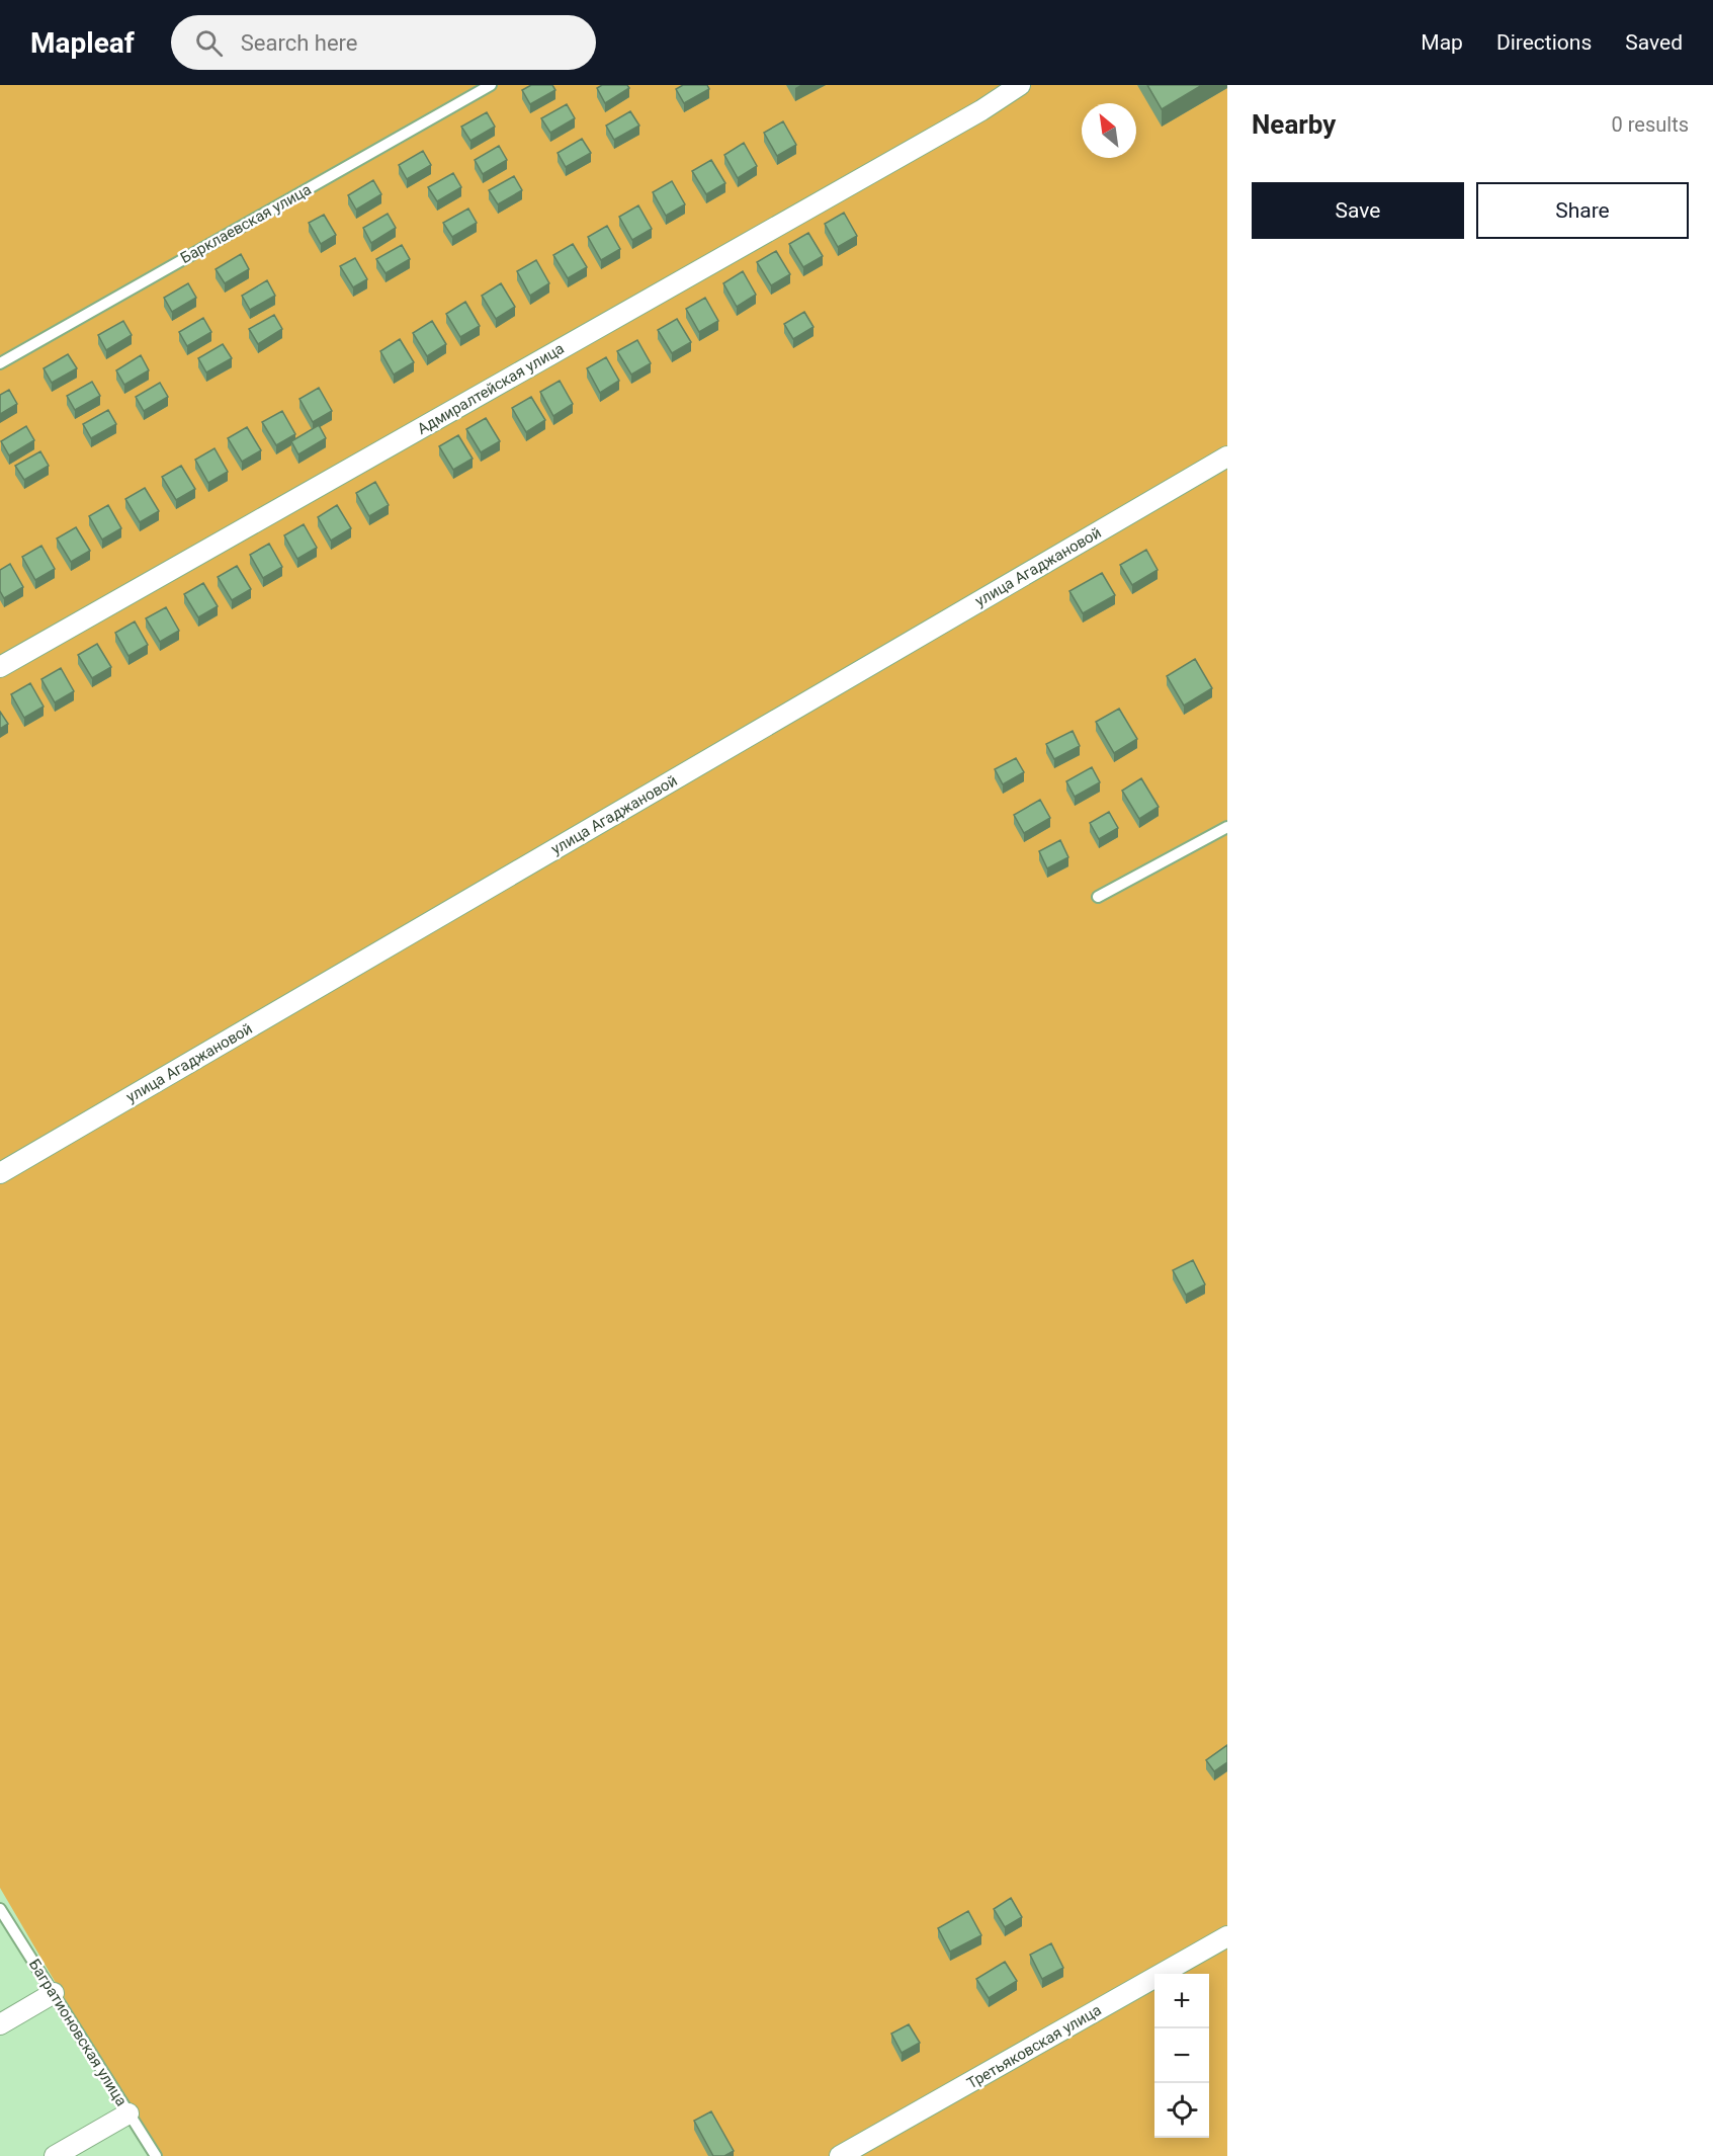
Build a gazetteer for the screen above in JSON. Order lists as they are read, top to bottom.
{
  "streets": {
    "street": ["Адмиралтейская улица", "улица Агаджановой", "Третьяковская улица"],
    "lane": ["Барклаевская улица", "Багратионовская улица"]
  },
  "north": "top left",
  "page": {
    "header": "Mapleaf",
    "search": "Search here",
    "nav": ["Map", "Directions", "Saved"],
    "heading": ["Nearby", "0 results"],
    "buttons": ["Save", "Share"],
    "map_buttons": ["+", "−"]
  }
}
